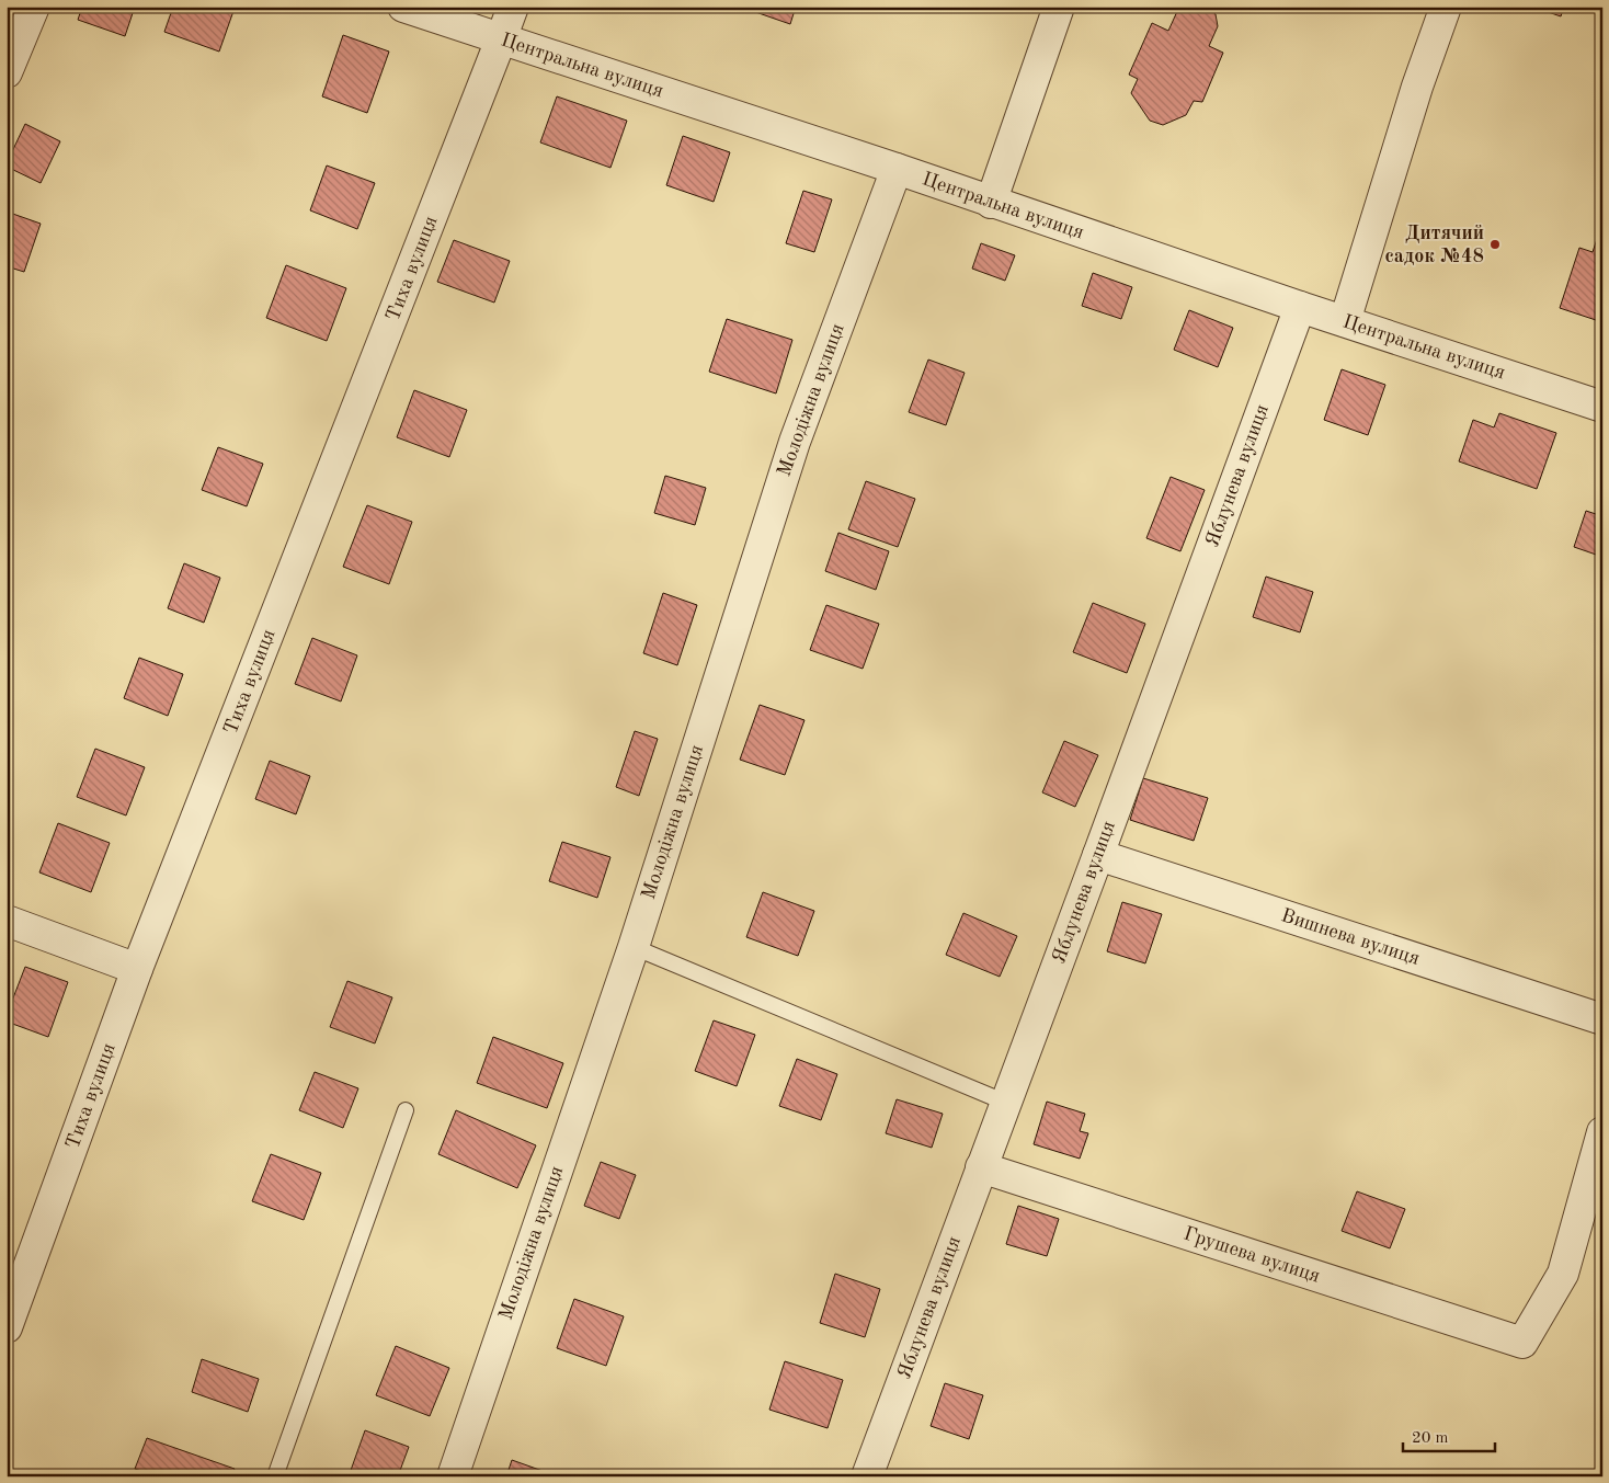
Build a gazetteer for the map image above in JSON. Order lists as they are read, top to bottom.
{
  "streets": {
    "street": [
      "Центральна вулиця",
      "Тиха вулиця",
      "Молодіжна вулиця",
      "Яблунева вулиця",
      "Вишнева вулиця",
      "Грушева вулиця"
    ]
  },
  "crossings": [
    ["Центральна вулиця", "Тиха вулиця"],
    ["Центральна вулиця", "Молодіжна вулиця"],
    ["Центральна вулиця", "Яблунева вулиця"],
    ["Яблунева вулиця", "Вишнева вулиця"],
    ["Яблунева вулиця", "Грушева вулиця"]
  ],
  "places": ["Дитячий садок №48"],
  "scale_bar": "20 m"
}
